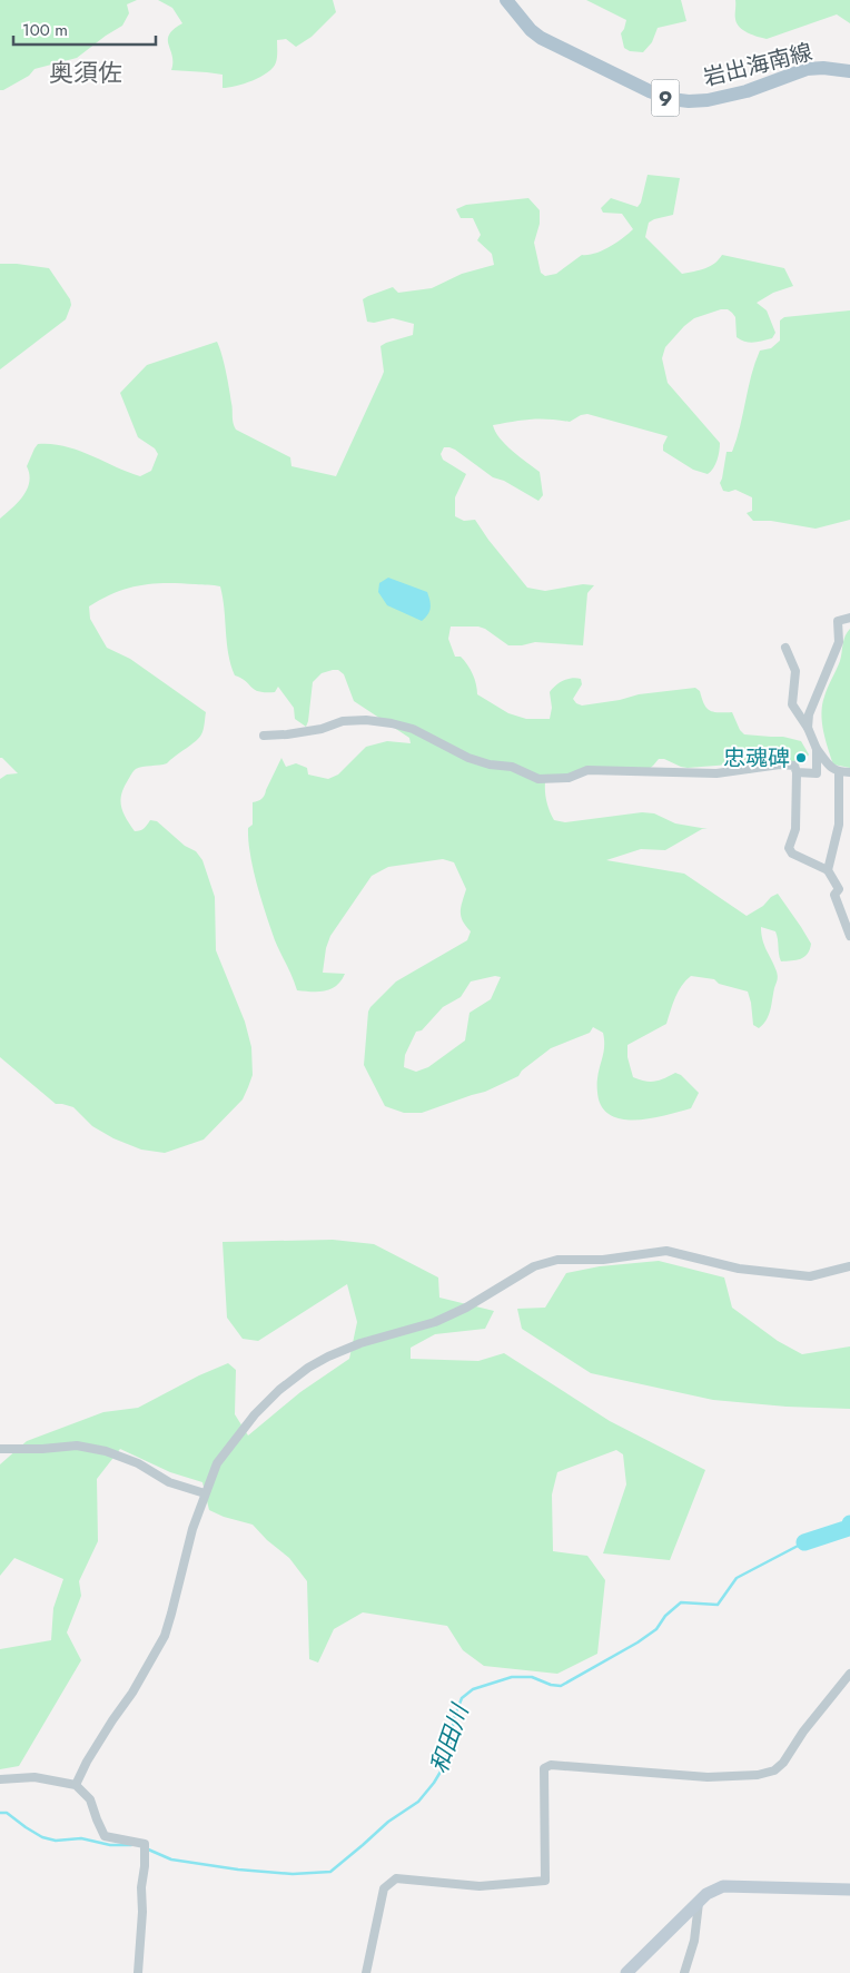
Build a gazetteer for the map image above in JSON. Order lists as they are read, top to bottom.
{
  "streets": {
    "main road": ["岩出海南線", "9"]
  },
  "districts": ["奥須佐"],
  "water": ["和田川"],
  "places": ["忠魂碑"],
  "scale_bar": "100 m"
}
